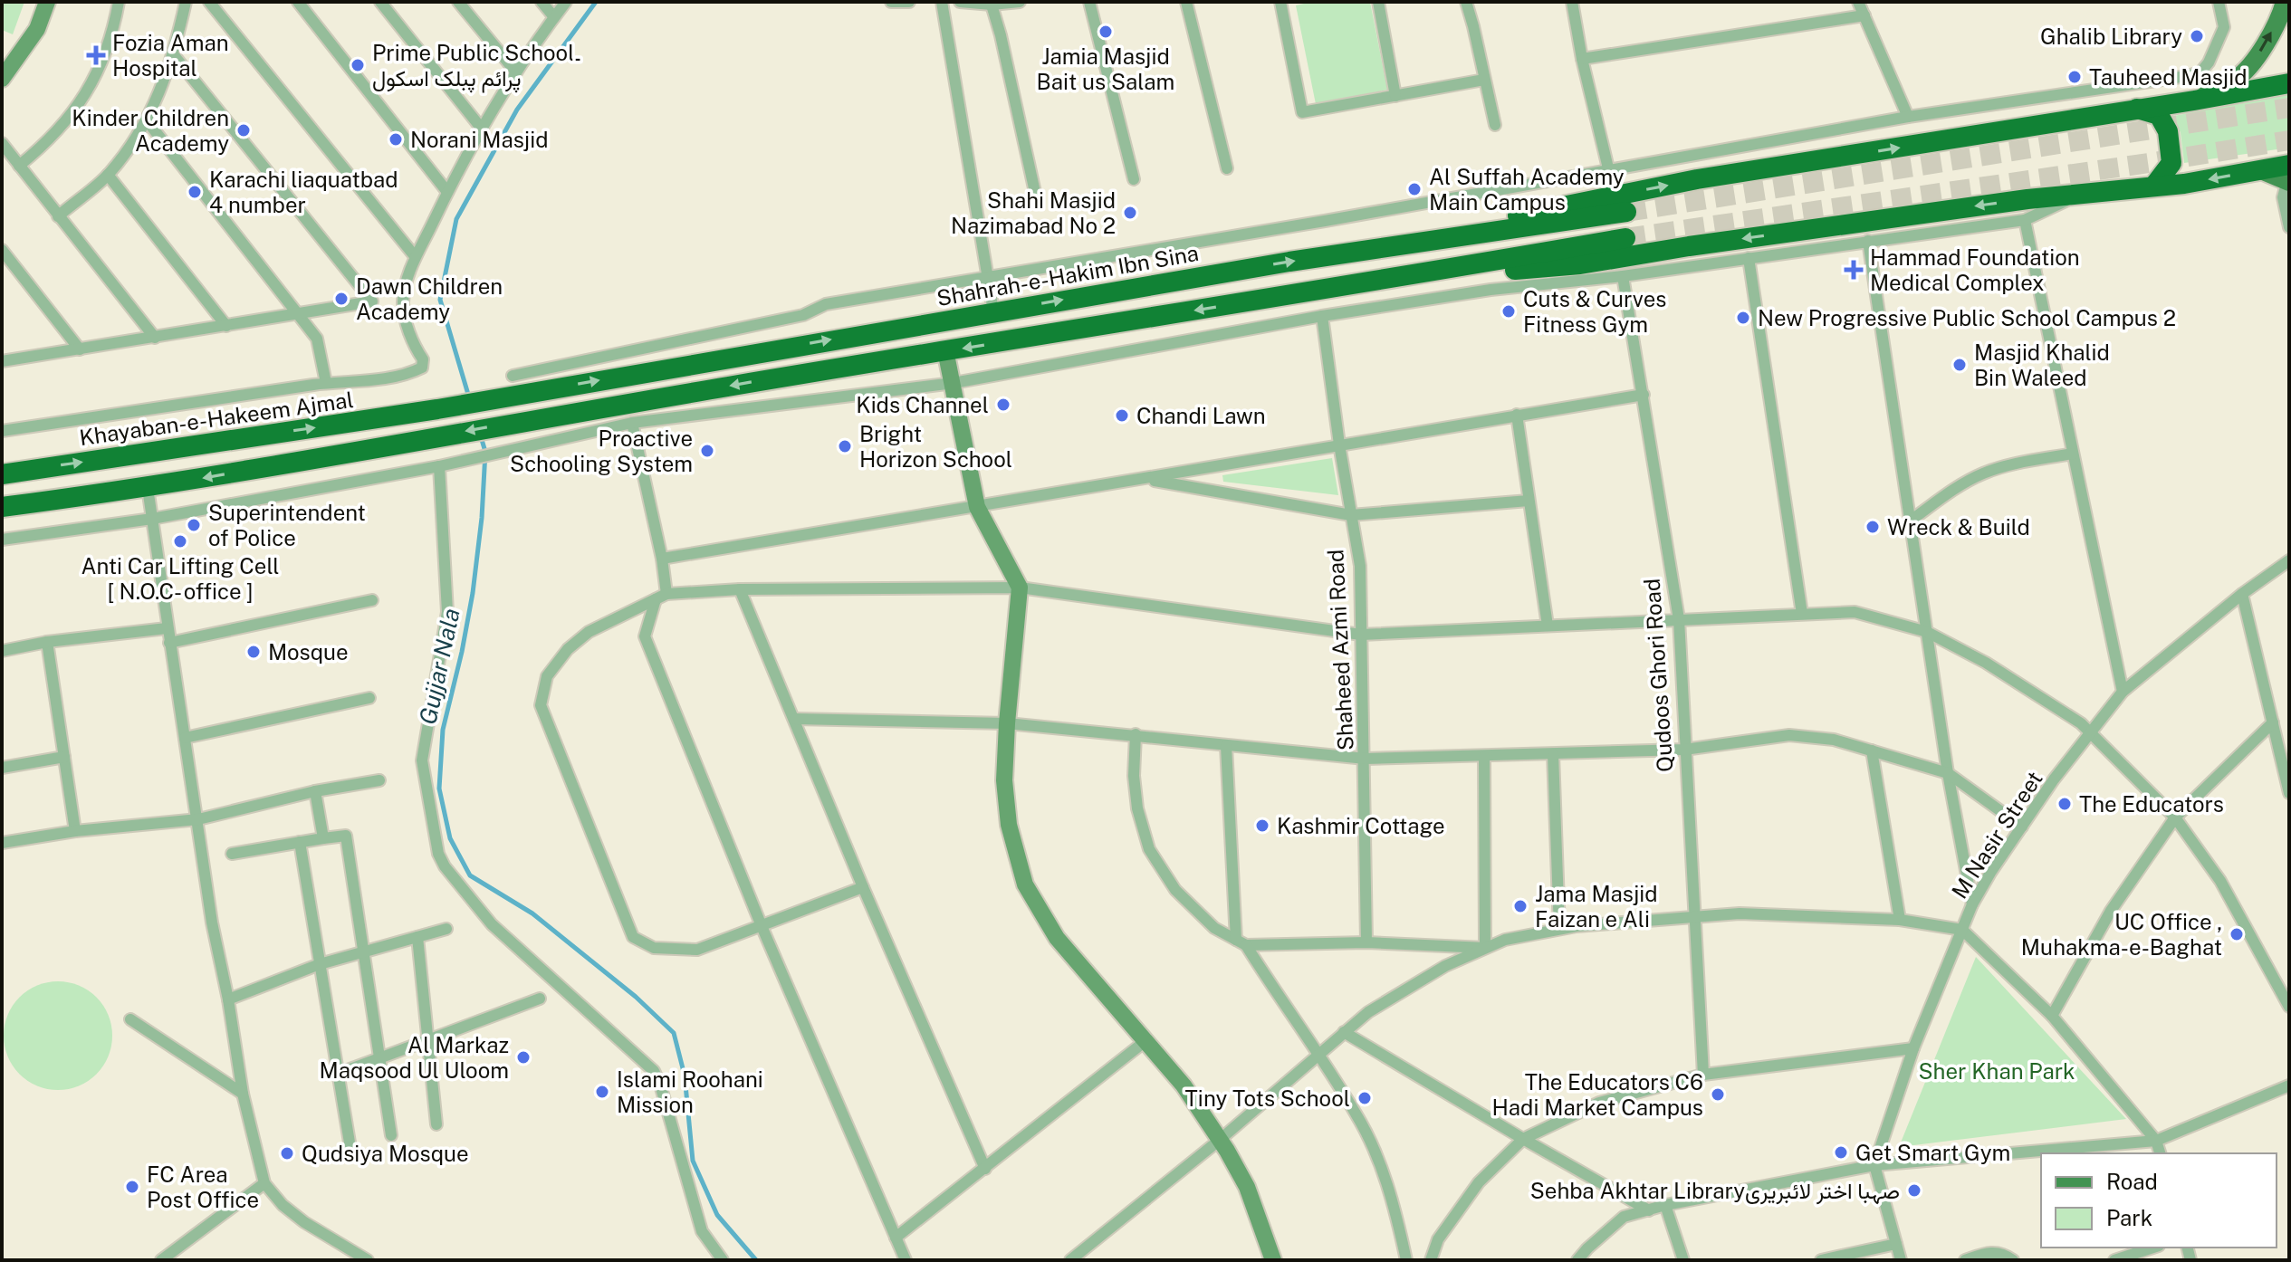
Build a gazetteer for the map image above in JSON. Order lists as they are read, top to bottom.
{
  "streets": {
    "highway": ["Shahrah-e-Hakim Ibn Sina", "Khayaban-e-Hakeem Ajmal"],
    "street": ["Shaheed Azmi Road", "Qudoos Ghori Road", "M Nasir Street"]
  },
  "crossings": [
    ["Shahrah-e-Hakim Ibn Sina", "Khayaban-e-Hakeem Ajmal"]
  ],
  "water": ["Gujjar Nala"],
  "parks": ["Sher Khan Park"],
  "places": {
    "other": [
      "Jamia Masjid Bait us Salam",
      "Ghalib Library",
      "Prime Public School۔ پرائم پبلک اسکول",
      "Tauheed Masjid",
      "Kinder Children Academy",
      "Norani Masjid",
      "Al Suffah Academy Main Campus",
      "Karachi liaquatbad 4 number",
      "Shahi Masjid Nazimabad No 2",
      "Dawn Children Academy",
      "Cuts & Curves Fitness Gym",
      "New Progressive Public School Campus 2",
      "Masjid Khalid Bin Waleed",
      "Kids Channel",
      "Chandi Lawn",
      "Bright Horizon School",
      "Proactive Schooling System",
      "Superintendent of Police",
      "Wreck & Build",
      "Anti Car Lifting Cell [ N.O.C- office ]",
      "Mosque",
      "The Educators",
      "Kashmir Cottage",
      "Jama Masjid Faizan e Ali",
      "UC Office , Muhakma-e-Baghat",
      "Al Markaz Maqsood Ul Uloom",
      "Islami Roohani Mission",
      "The Educators C6 Hadi Market Campus",
      "Tiny Tots School",
      "Get Smart Gym",
      "Qudsiya Mosque",
      "FC Area Post Office",
      "Sehba Akhtar Libraryصہبا اختر لائبریری"
    ],
    "health": ["Fozia Aman Hospital", "Hammad Foundation Medical Complex"]
  },
  "legend": ["Road", "Park"]
}
